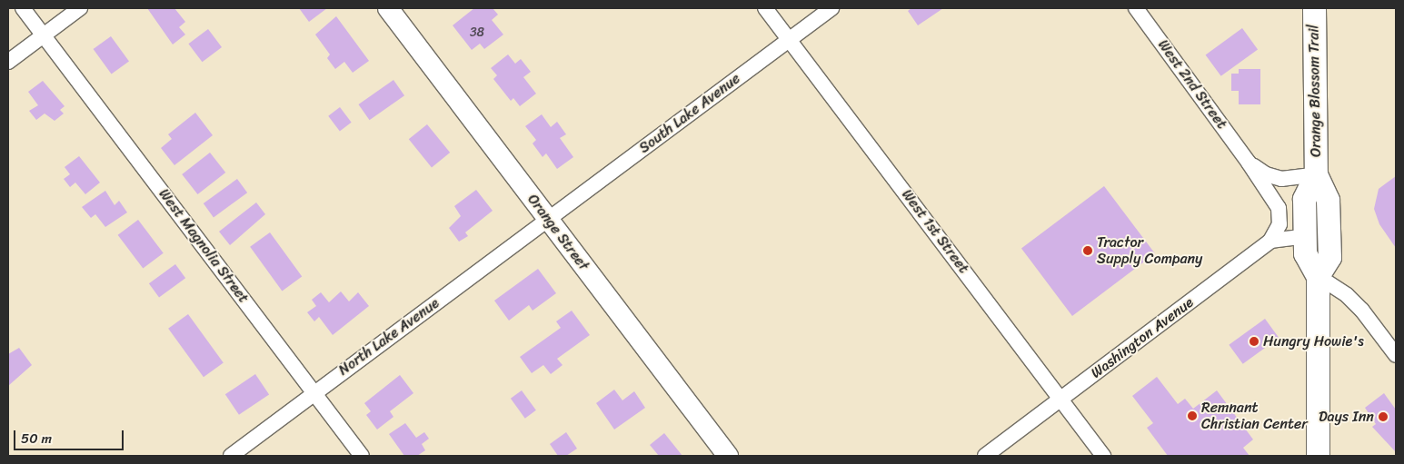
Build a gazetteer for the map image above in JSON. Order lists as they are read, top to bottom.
{
  "streets": {
    "main road": ["Orange Blossom Trail"],
    "street": [
      "West 2nd Street",
      "South Lake Avenue",
      "West 1st Street",
      "Orange Street",
      "West Magnolia Street",
      "North Lake Avenue",
      "Washington Avenue"
    ]
  },
  "crossings": [
    ["West 2nd Street", "Orange Blossom Trail"],
    ["West 2nd Street", "Washington Avenue"],
    ["Orange Blossom Trail", "Washington Avenue"],
    ["South Lake Avenue", "West 1st Street"],
    ["South Lake Avenue", "Orange Street"],
    ["South Lake Avenue", "North Lake Avenue"],
    ["West 1st Street", "Washington Avenue"],
    ["Orange Street", "North Lake Avenue"],
    ["West Magnolia Street", "North Lake Avenue"]
  ],
  "places": [
    "Tractor Supply Company",
    "Hungry Howie's",
    "Remnant Christian Center",
    "Days Inn"
  ],
  "house_numbers": ["38"],
  "scale_bar": "50 m"
}
